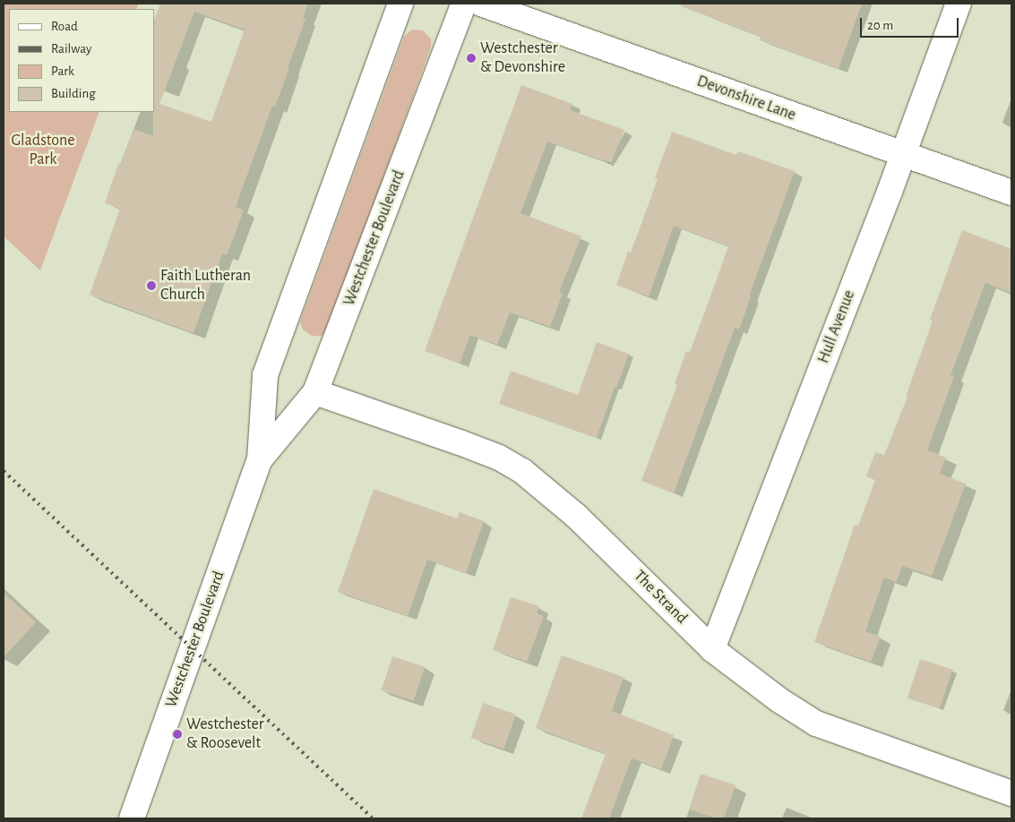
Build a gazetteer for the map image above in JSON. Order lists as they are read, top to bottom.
{
  "streets": {
    "street": [
      "Devonshire Lane",
      "Westchester Boulevard",
      "Hull Avenue",
      "The Strand"
    ]
  },
  "crossings": [
    ["Devonshire Lane", "Hull Avenue"],
    ["Westchester Boulevard", "The Strand"],
    ["Hull Avenue", "The Strand"]
  ],
  "parks": ["Gladstone Park"],
  "places": ["Westchester & Devonshire", "Faith Lutheran Church", "Westchester & Roosevelt"],
  "legend": [
    "Road",
    "Railway",
    "Park",
    "Building"
  ],
  "scale_bar": "20 m"
}
